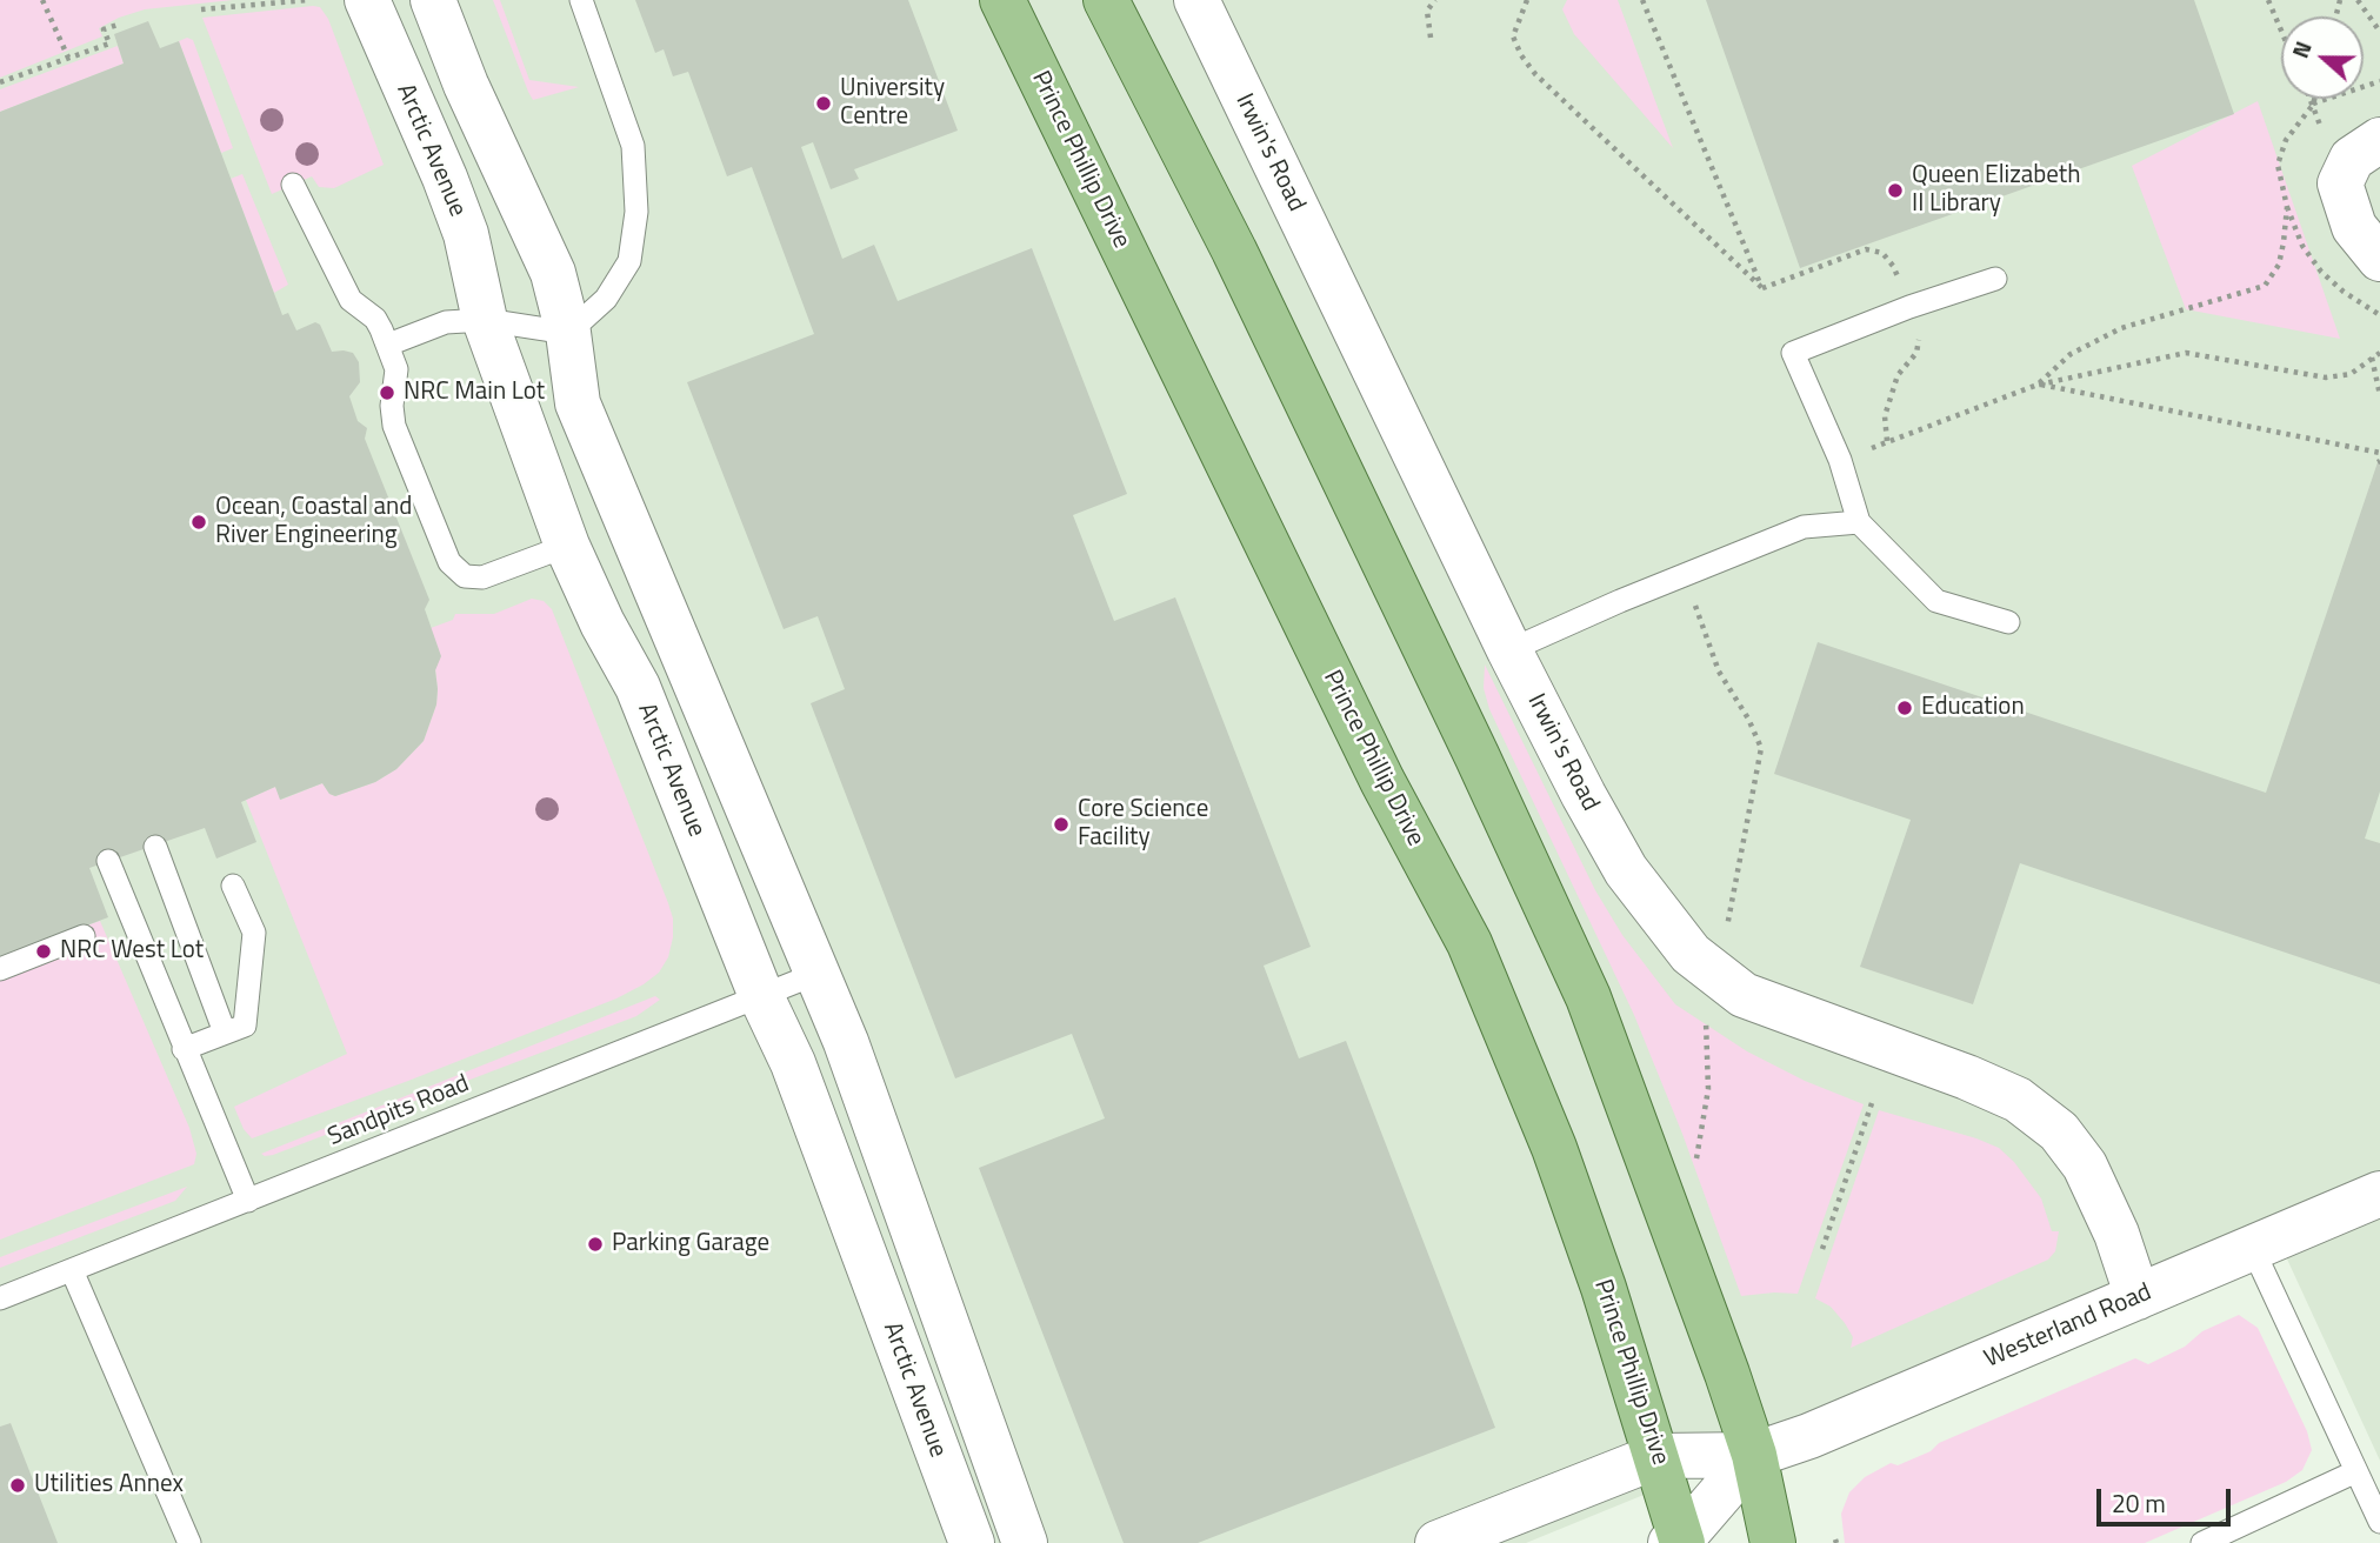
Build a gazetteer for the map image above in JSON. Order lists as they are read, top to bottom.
{
  "streets": {
    "main road": ["Prince Phillip Drive"],
    "street": ["Arctic Avenue", "Irwin's Road", "Westerland Road"],
    "lane": ["Sandpits Road"]
  },
  "crossings": [
    ["Arctic Avenue", "Sandpits Road"],
    ["Irwin's Road", "Westerland Road"]
  ],
  "places": [
    "University Centre",
    "Queen Elizabeth II Library",
    "NRC Main Lot",
    "Ocean, Coastal and River Engineering",
    "Education",
    "Core Science Facility",
    "NRC West Lot",
    "Parking Garage",
    "Utilities Annex"
  ],
  "scale_bar": "20 m",
  "north": "left"
}
